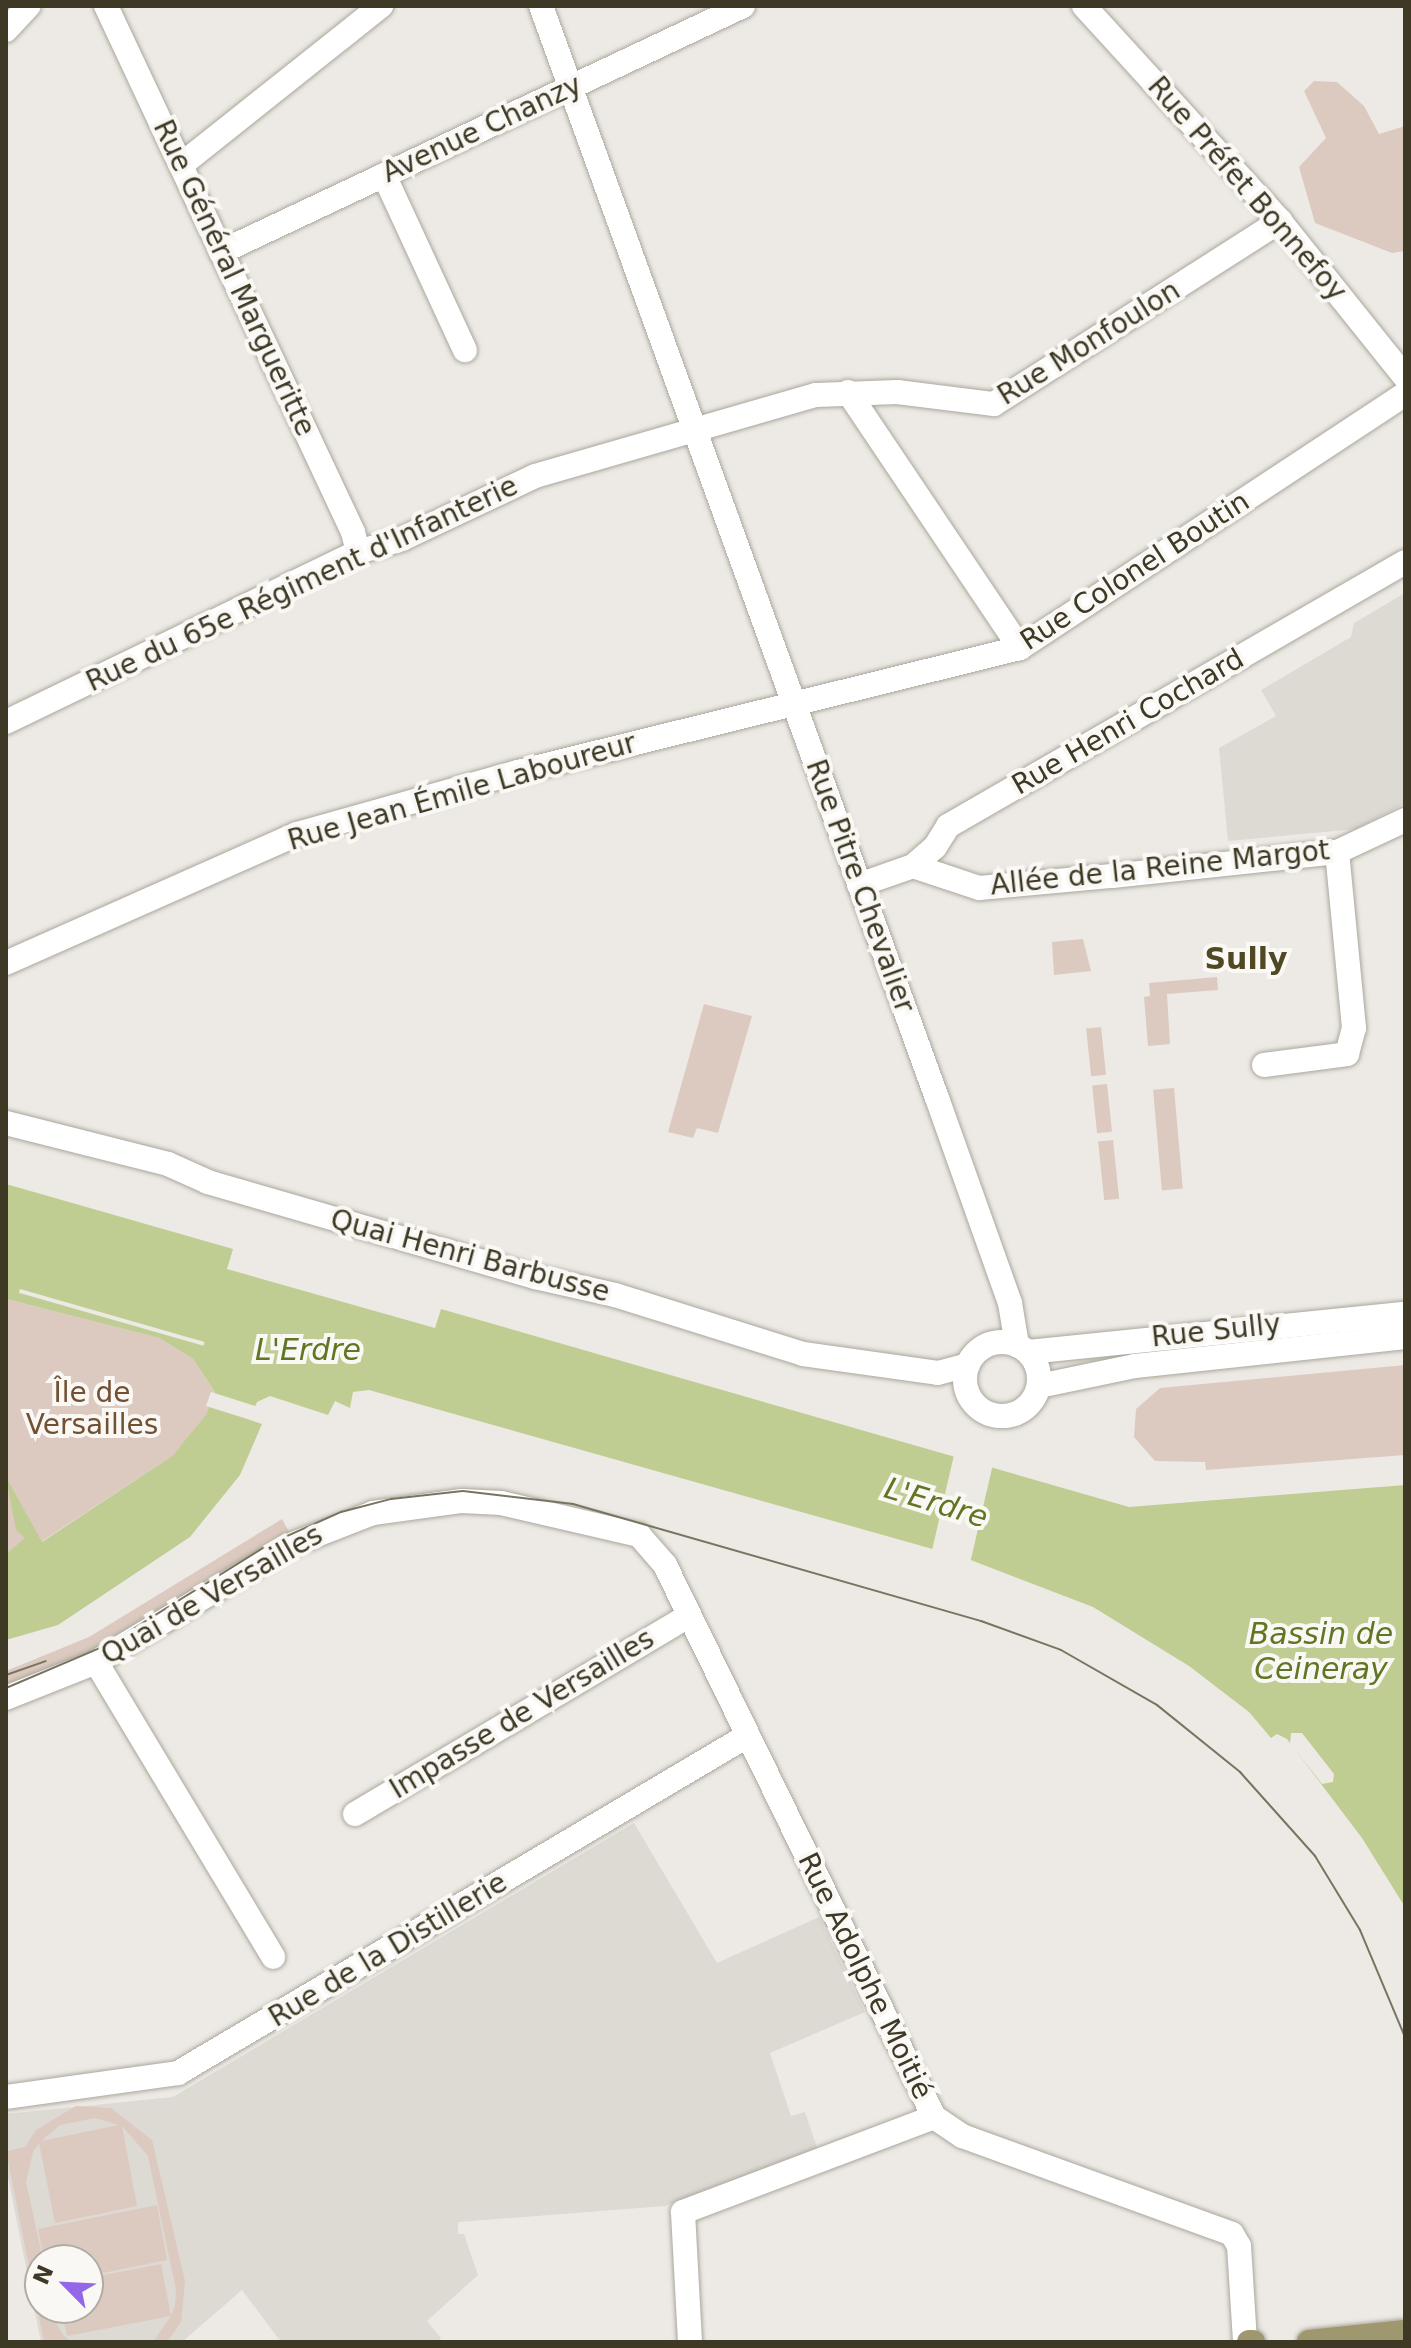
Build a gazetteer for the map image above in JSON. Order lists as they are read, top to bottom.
{
  "streets": {
    "street": [
      "Avenue Chanzy",
      "Rue Préfet Bonnefoy",
      "Rue Général Margueritte",
      "Rue Monfoulon",
      "Rue Colonel Boutin",
      "Rue du 65e Régiment d'Infanterie",
      "Rue Henri Cochard",
      "Rue Jean Émile Laboureur",
      "Allée de la Reine Margot",
      "Rue Pitre Chevalier",
      "Quai Henri Barbusse",
      "Rue Sully",
      "Quai de Versailles",
      "Impasse de Versailles",
      "Rue de la Distillerie",
      "Rue Adolphe Moitié"
    ]
  },
  "crossings": [
    ["Avenue Chanzy", "Rue Général Margueritte"],
    ["Avenue Chanzy", "Rue Pitre Chevalier"],
    ["Rue Préfet Bonnefoy", "Rue Monfoulon"],
    ["Rue Général Margueritte", "Rue du 65e Régiment d'Infanterie"],
    ["Rue Monfoulon", "Rue du 65e Régiment d'Infanterie"],
    ["Rue Monfoulon", "Rue Pitre Chevalier"],
    ["Rue Colonel Boutin", "Rue Jean Émile Laboureur"],
    ["Rue Colonel Boutin", "Rue Pitre Chevalier"],
    ["Rue du 65e Régiment d'Infanterie", "Rue Pitre Chevalier"],
    ["Rue Henri Cochard", "Allée de la Reine Margot"],
    ["Rue Henri Cochard", "Rue Pitre Chevalier"],
    ["Rue Jean Émile Laboureur", "Rue Pitre Chevalier"],
    ["Rue Pitre Chevalier", "Quai Henri Barbusse"],
    ["Rue Pitre Chevalier", "Rue Sully"],
    ["Quai Henri Barbusse", "Rue Sully"],
    ["Quai de Versailles", "Rue Adolphe Moitié"],
    ["Impasse de Versailles", "Rue Adolphe Moitié"],
    ["Rue de la Distillerie", "Rue Adolphe Moitié"]
  ],
  "districts": ["Sully"],
  "water": ["L'Erdre", "Bassin de Ceineray"],
  "parks": ["Île de Versailles"],
  "north": "top left"
}
